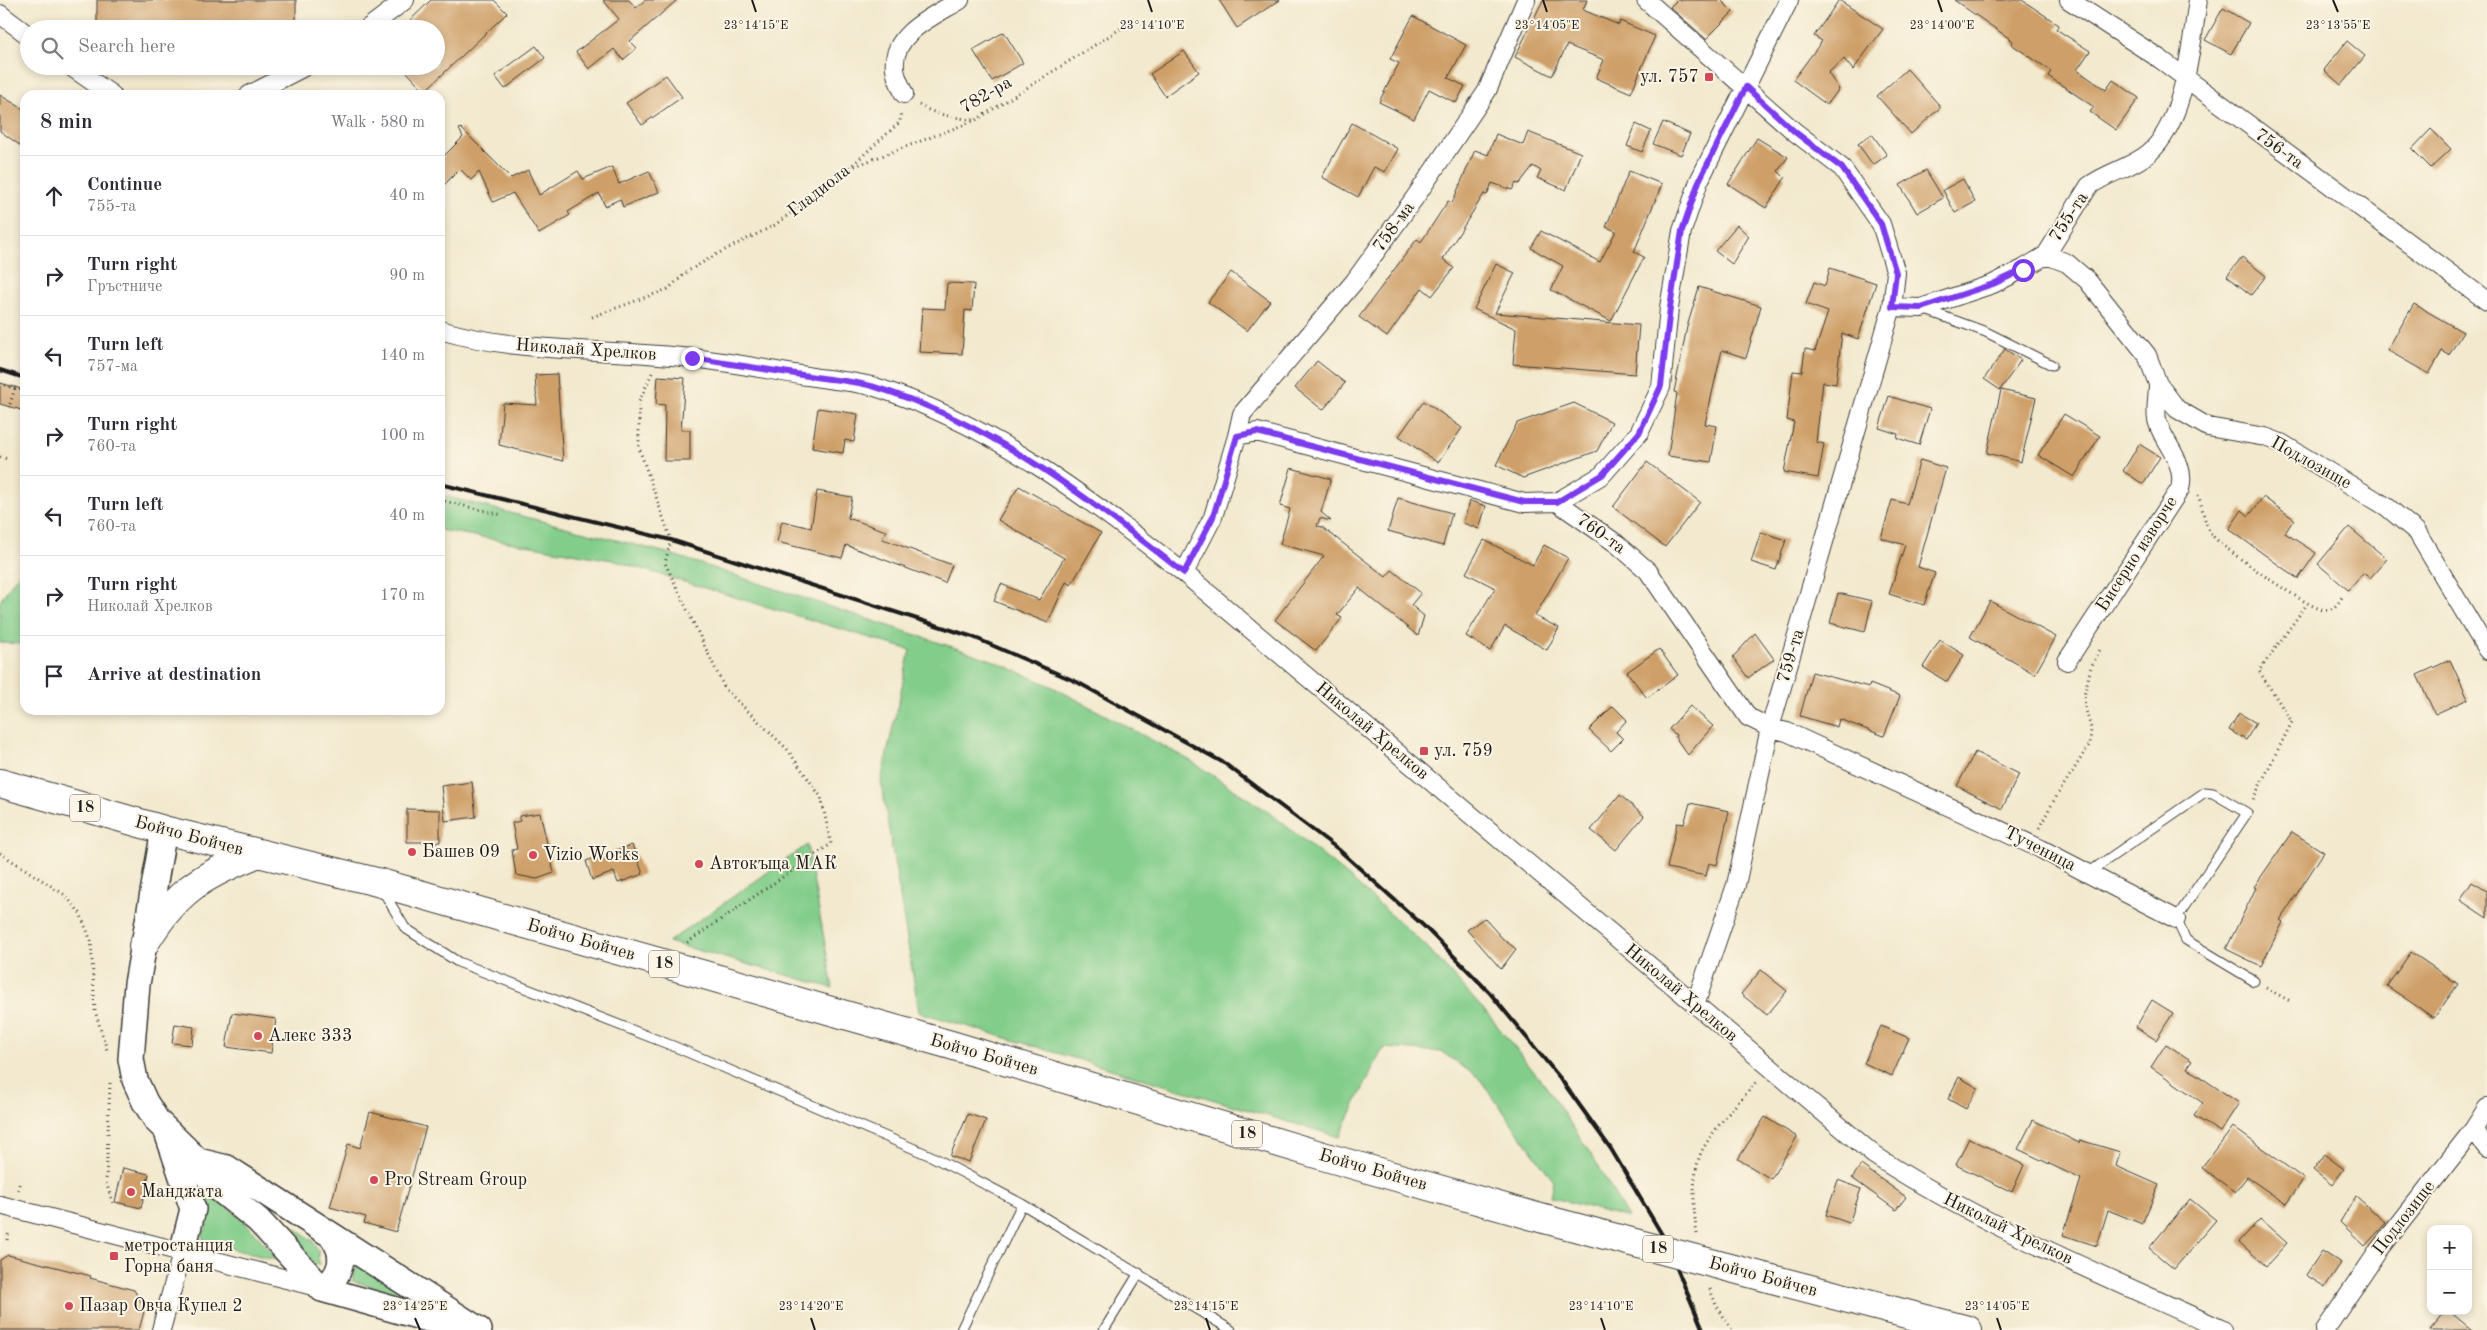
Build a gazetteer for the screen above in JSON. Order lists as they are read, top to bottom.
{
  "streets": {
    "highway": ["18", "Бойчо Бойчев"],
    "street": [
      "756-та",
      "755-та",
      "758-ма",
      "Николай Хрелков",
      "Подлозище",
      "760-та",
      "Бисерно изворче",
      "759-та",
      "Тученица"
    ],
    "path": ["782-ра", "Гладиола"]
  },
  "crossings": [
    ["782-ра", "Гладиола"],
    ["756-та", "755-та"],
    ["755-та", "Подлозище"],
    ["755-та", "759-та"],
    ["Николай Хрелков", "759-та"],
    ["Подлозище", "Бисерно изворче"],
    ["760-та", "759-та"],
    ["760-та", "Тученица"],
    ["759-та", "Тученица"]
  ],
  "places": {
    "transit": ["ул. 757", "ул. 759", "метростанция Горна баня"],
    "other": [
      "Башев 09",
      "Vizio Works",
      "Автокъща МАК",
      "Алекс 333",
      "Pro Stream Group",
      "Манджата",
      "Пазар Овча Купел 2"
    ]
  },
  "page": {
    "search": "Search here",
    "heading": ["8 min", "Walk · 580 m"],
    "list": [
      ["Continue", "755-та", "40 m"],
      ["Turn right", "Гръстниче", "90 m"],
      ["Turn left", "757-ма", "140 m"],
      ["Turn right", "760-та", "100 m"],
      ["Turn left", "760-та", "40 m"],
      ["Turn right", "Николай Хрелков", "170 m"],
      "Arrive at destination"
    ],
    "map_buttons": ["+", "−"]
  },
  "coordinates": [
    "23°14'15\"E",
    "23°14'10\"E",
    "23°14'05\"E",
    "23°14'00\"E",
    "23°13'55\"E",
    "23°14'25\"E",
    "23°14'20\"E"
  ]
}
